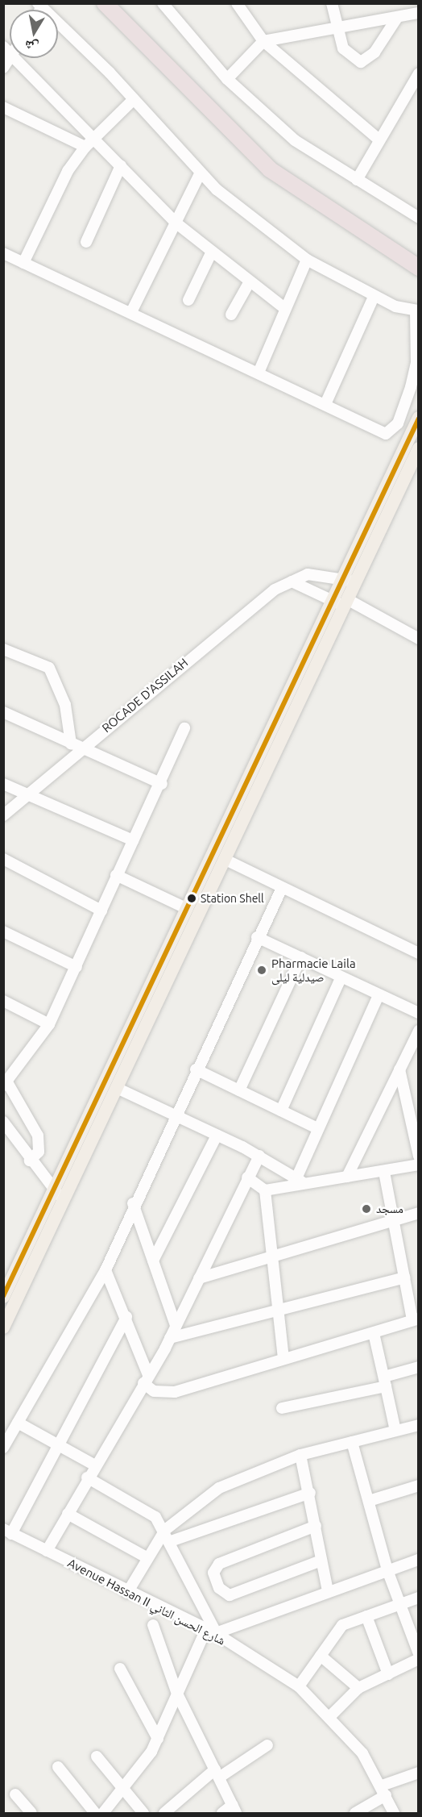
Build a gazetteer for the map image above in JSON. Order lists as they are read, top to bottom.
{
  "streets": {
    "street": ["ROCADE D'ASSILAH", "Avenue Hassan II شارع الحسن الثاني"]
  },
  "places": ["Station Shell", "Pharmacie Laila صيدلية ليلى", "مسجد"],
  "north": "bottom"
}
